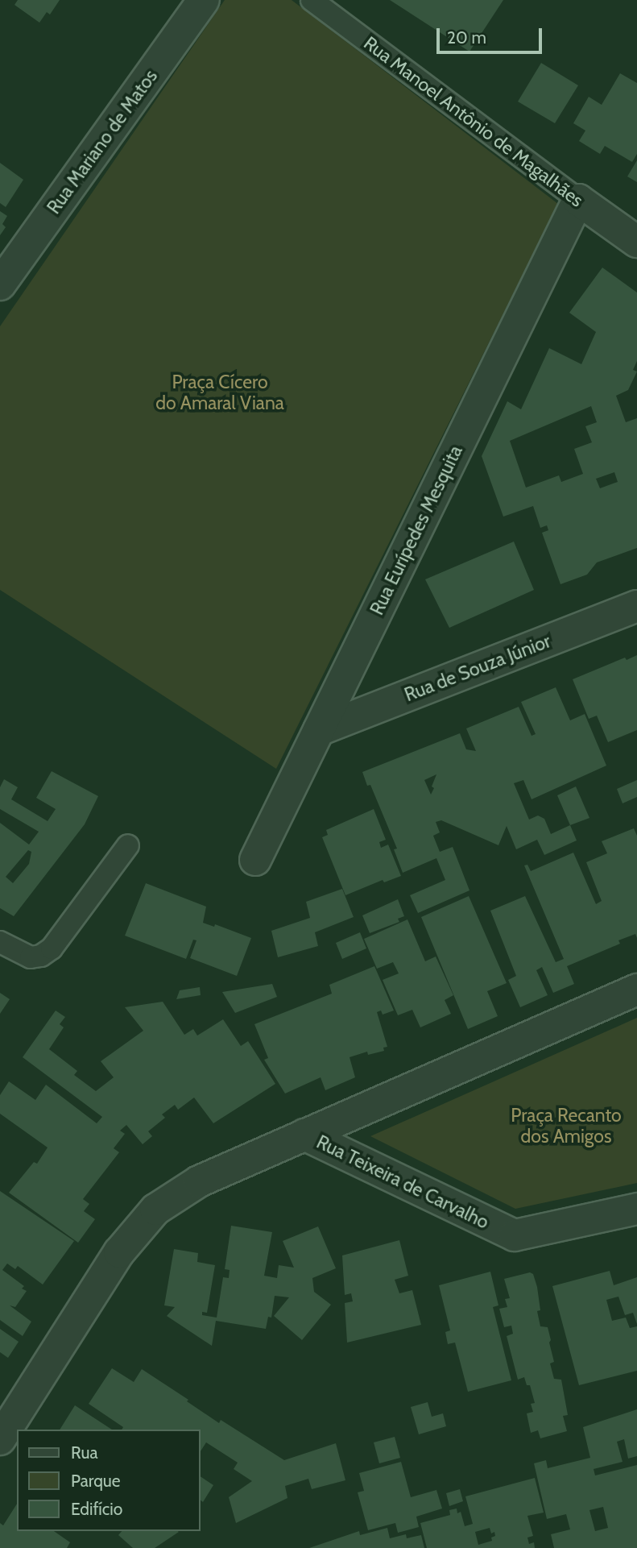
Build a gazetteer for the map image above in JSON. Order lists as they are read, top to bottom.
{
  "streets": {
    "street": [
      "Rua Manoel Antônio de Magalhães",
      "Rua Mariano de Matos",
      "Rua Eurípedes Mesquita",
      "Rua de Souza Júnior",
      "Rua Teixeira de Carvalho"
    ]
  },
  "crossings": [
    ["Rua Manoel Antônio de Magalhães", "Rua Eurípedes Mesquita"],
    ["Rua Eurípedes Mesquita", "Rua de Souza Júnior"]
  ],
  "parks": ["Praça Cícero do Amaral Viana", "Praça Recanto dos Amigos"],
  "legend": ["Rua", "Parque", "Edifício"],
  "scale_bar": "20 m"
}
